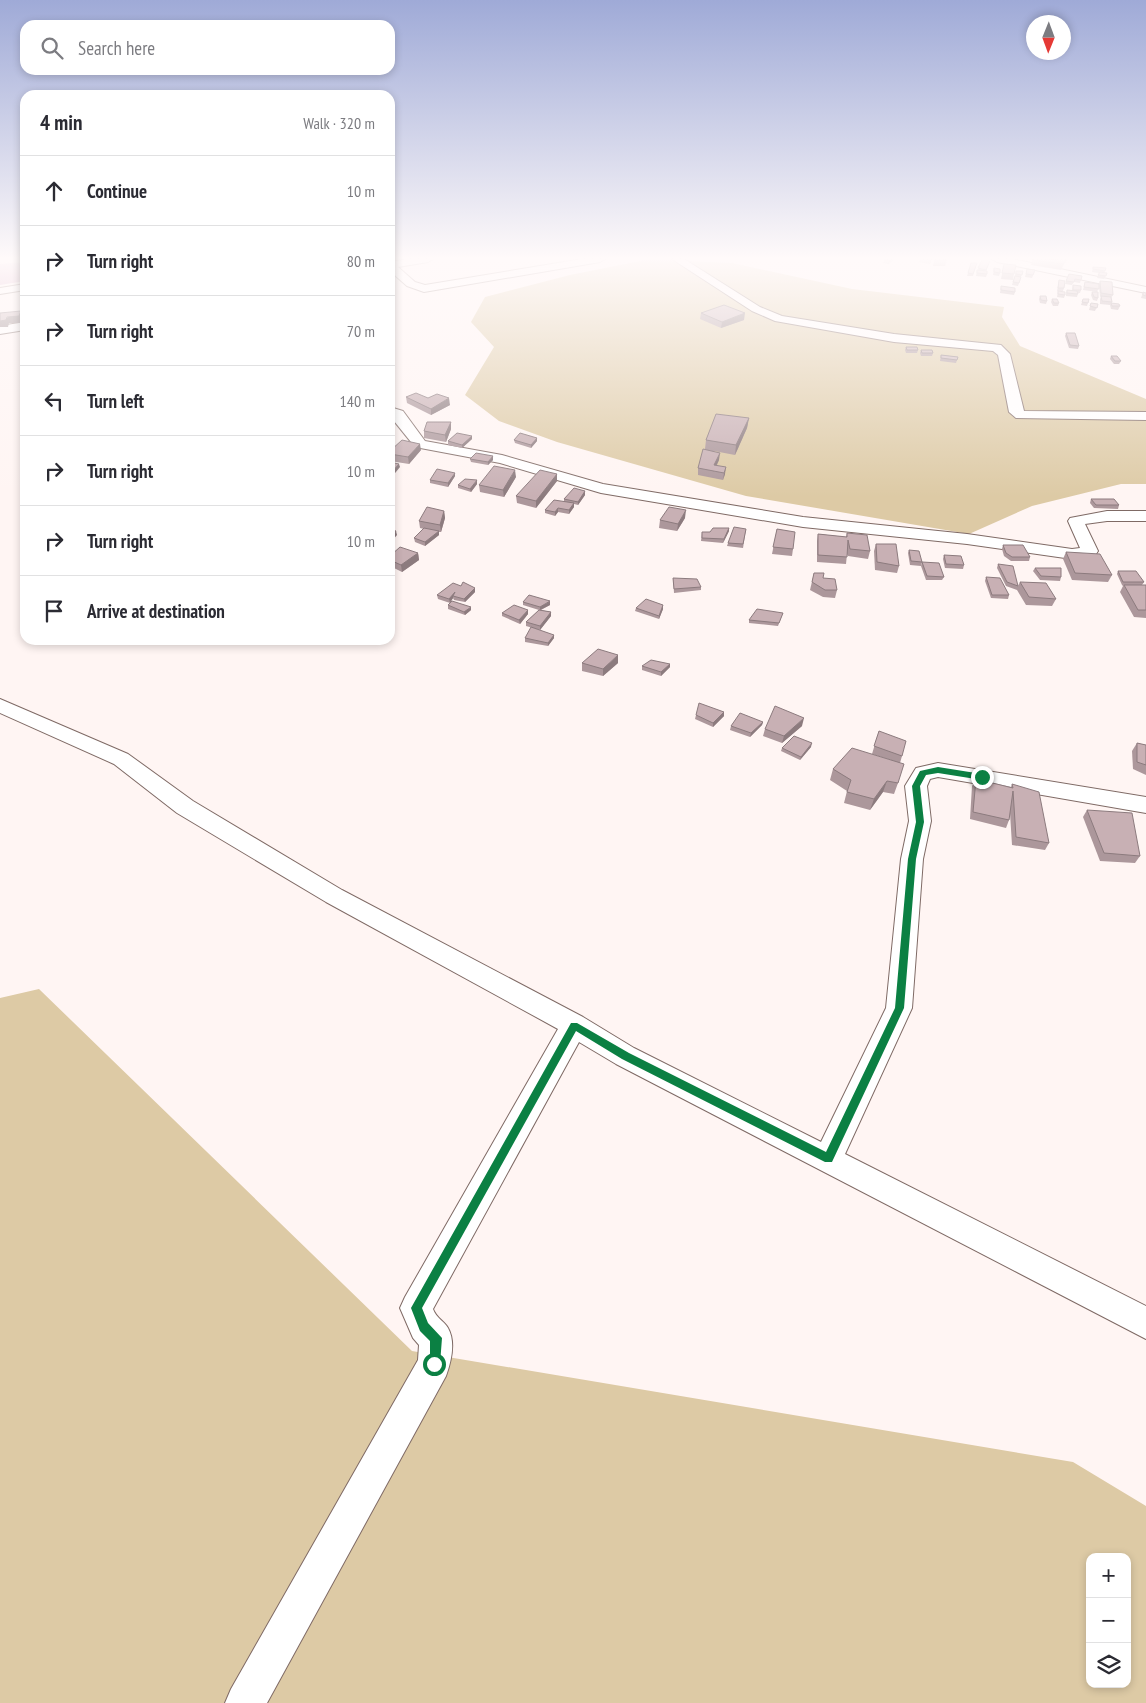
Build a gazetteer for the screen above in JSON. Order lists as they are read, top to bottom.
{
  "north": "bottom",
  "page": {
    "search": "Search here",
    "heading": ["4 min", "Walk · 320 m"],
    "list": [
      ["Continue", "10 m"],
      ["Turn right", "80 m"],
      ["Turn right", "70 m"],
      ["Turn left", "140 m"],
      ["Turn right", "10 m"],
      ["Turn right", "10 m"],
      "Arrive at destination"
    ],
    "map_buttons": ["+", "−"]
  }
}
